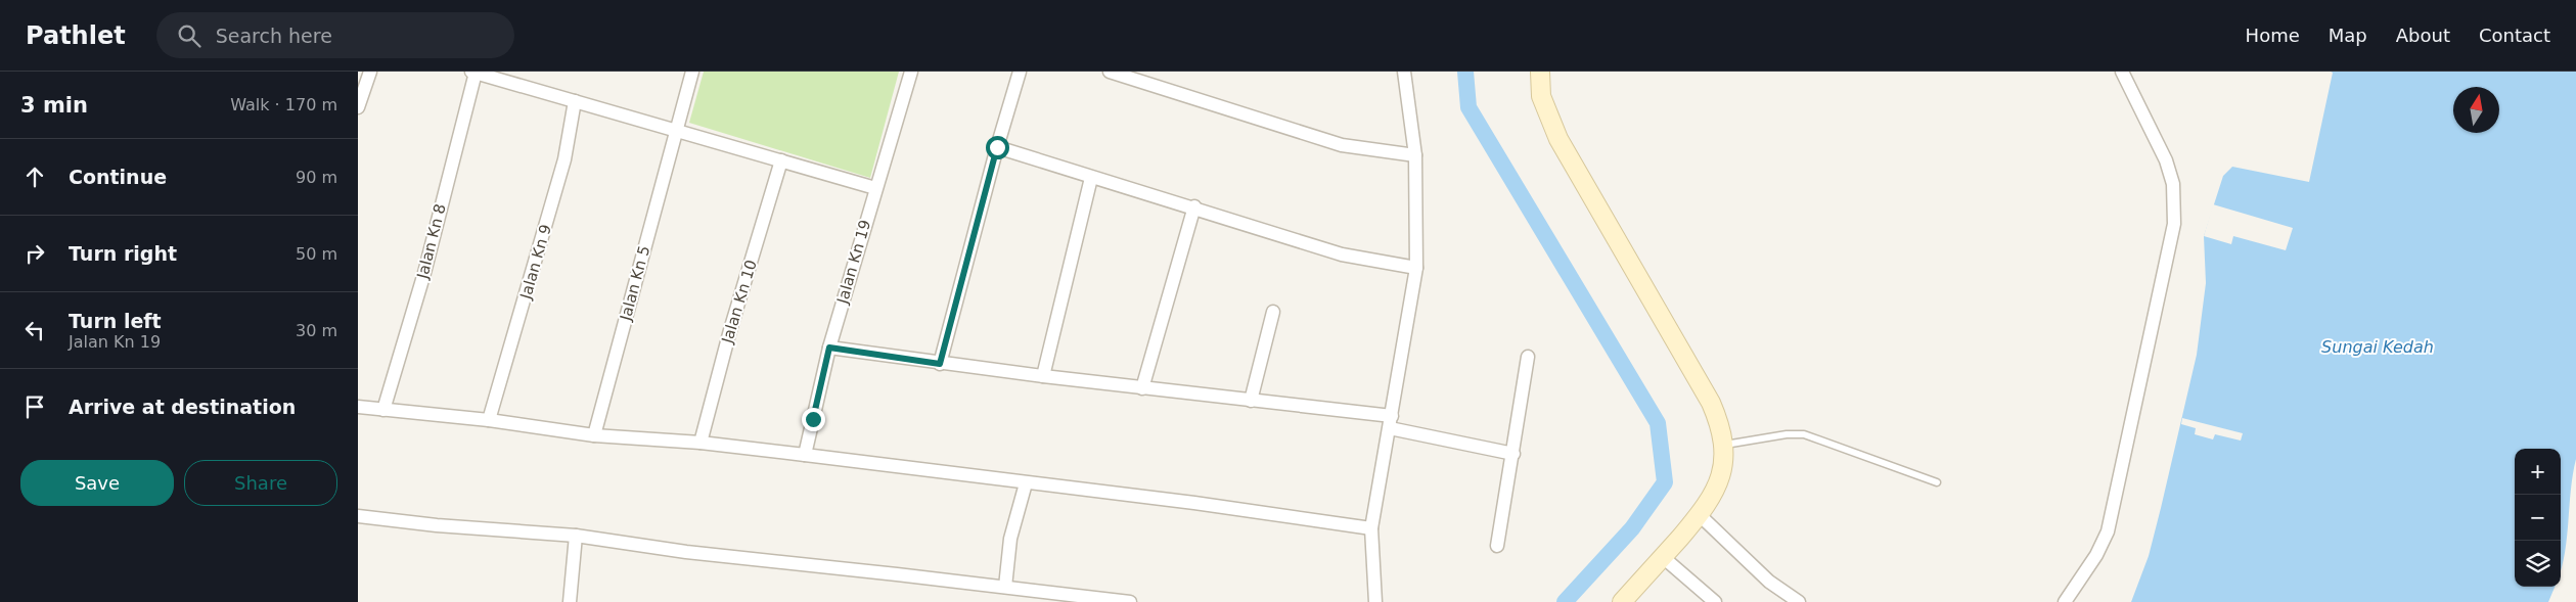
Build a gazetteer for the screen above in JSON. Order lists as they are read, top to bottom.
{
  "streets": {
    "street": [
      "Jalan Kn 8",
      "Jalan Kn 9",
      "Jalan Kn 19",
      "Jalan Kn 5",
      "Jalan Kn 10"
    ]
  },
  "water": ["Sungai Kedah"],
  "north": "top",
  "page": {
    "header": "Pathlet",
    "search": "Search here",
    "nav": [
      "Home",
      "Map",
      "About",
      "Contact"
    ],
    "heading": ["3 min", "Walk · 170 m"],
    "list": [
      ["Continue", "90 m"],
      ["Turn right", "50 m"],
      ["Turn left", "Jalan Kn 19", "30 m"],
      "Arrive at destination"
    ],
    "buttons": ["Save", "Share"],
    "map_buttons": ["+", "−"]
  }
}
